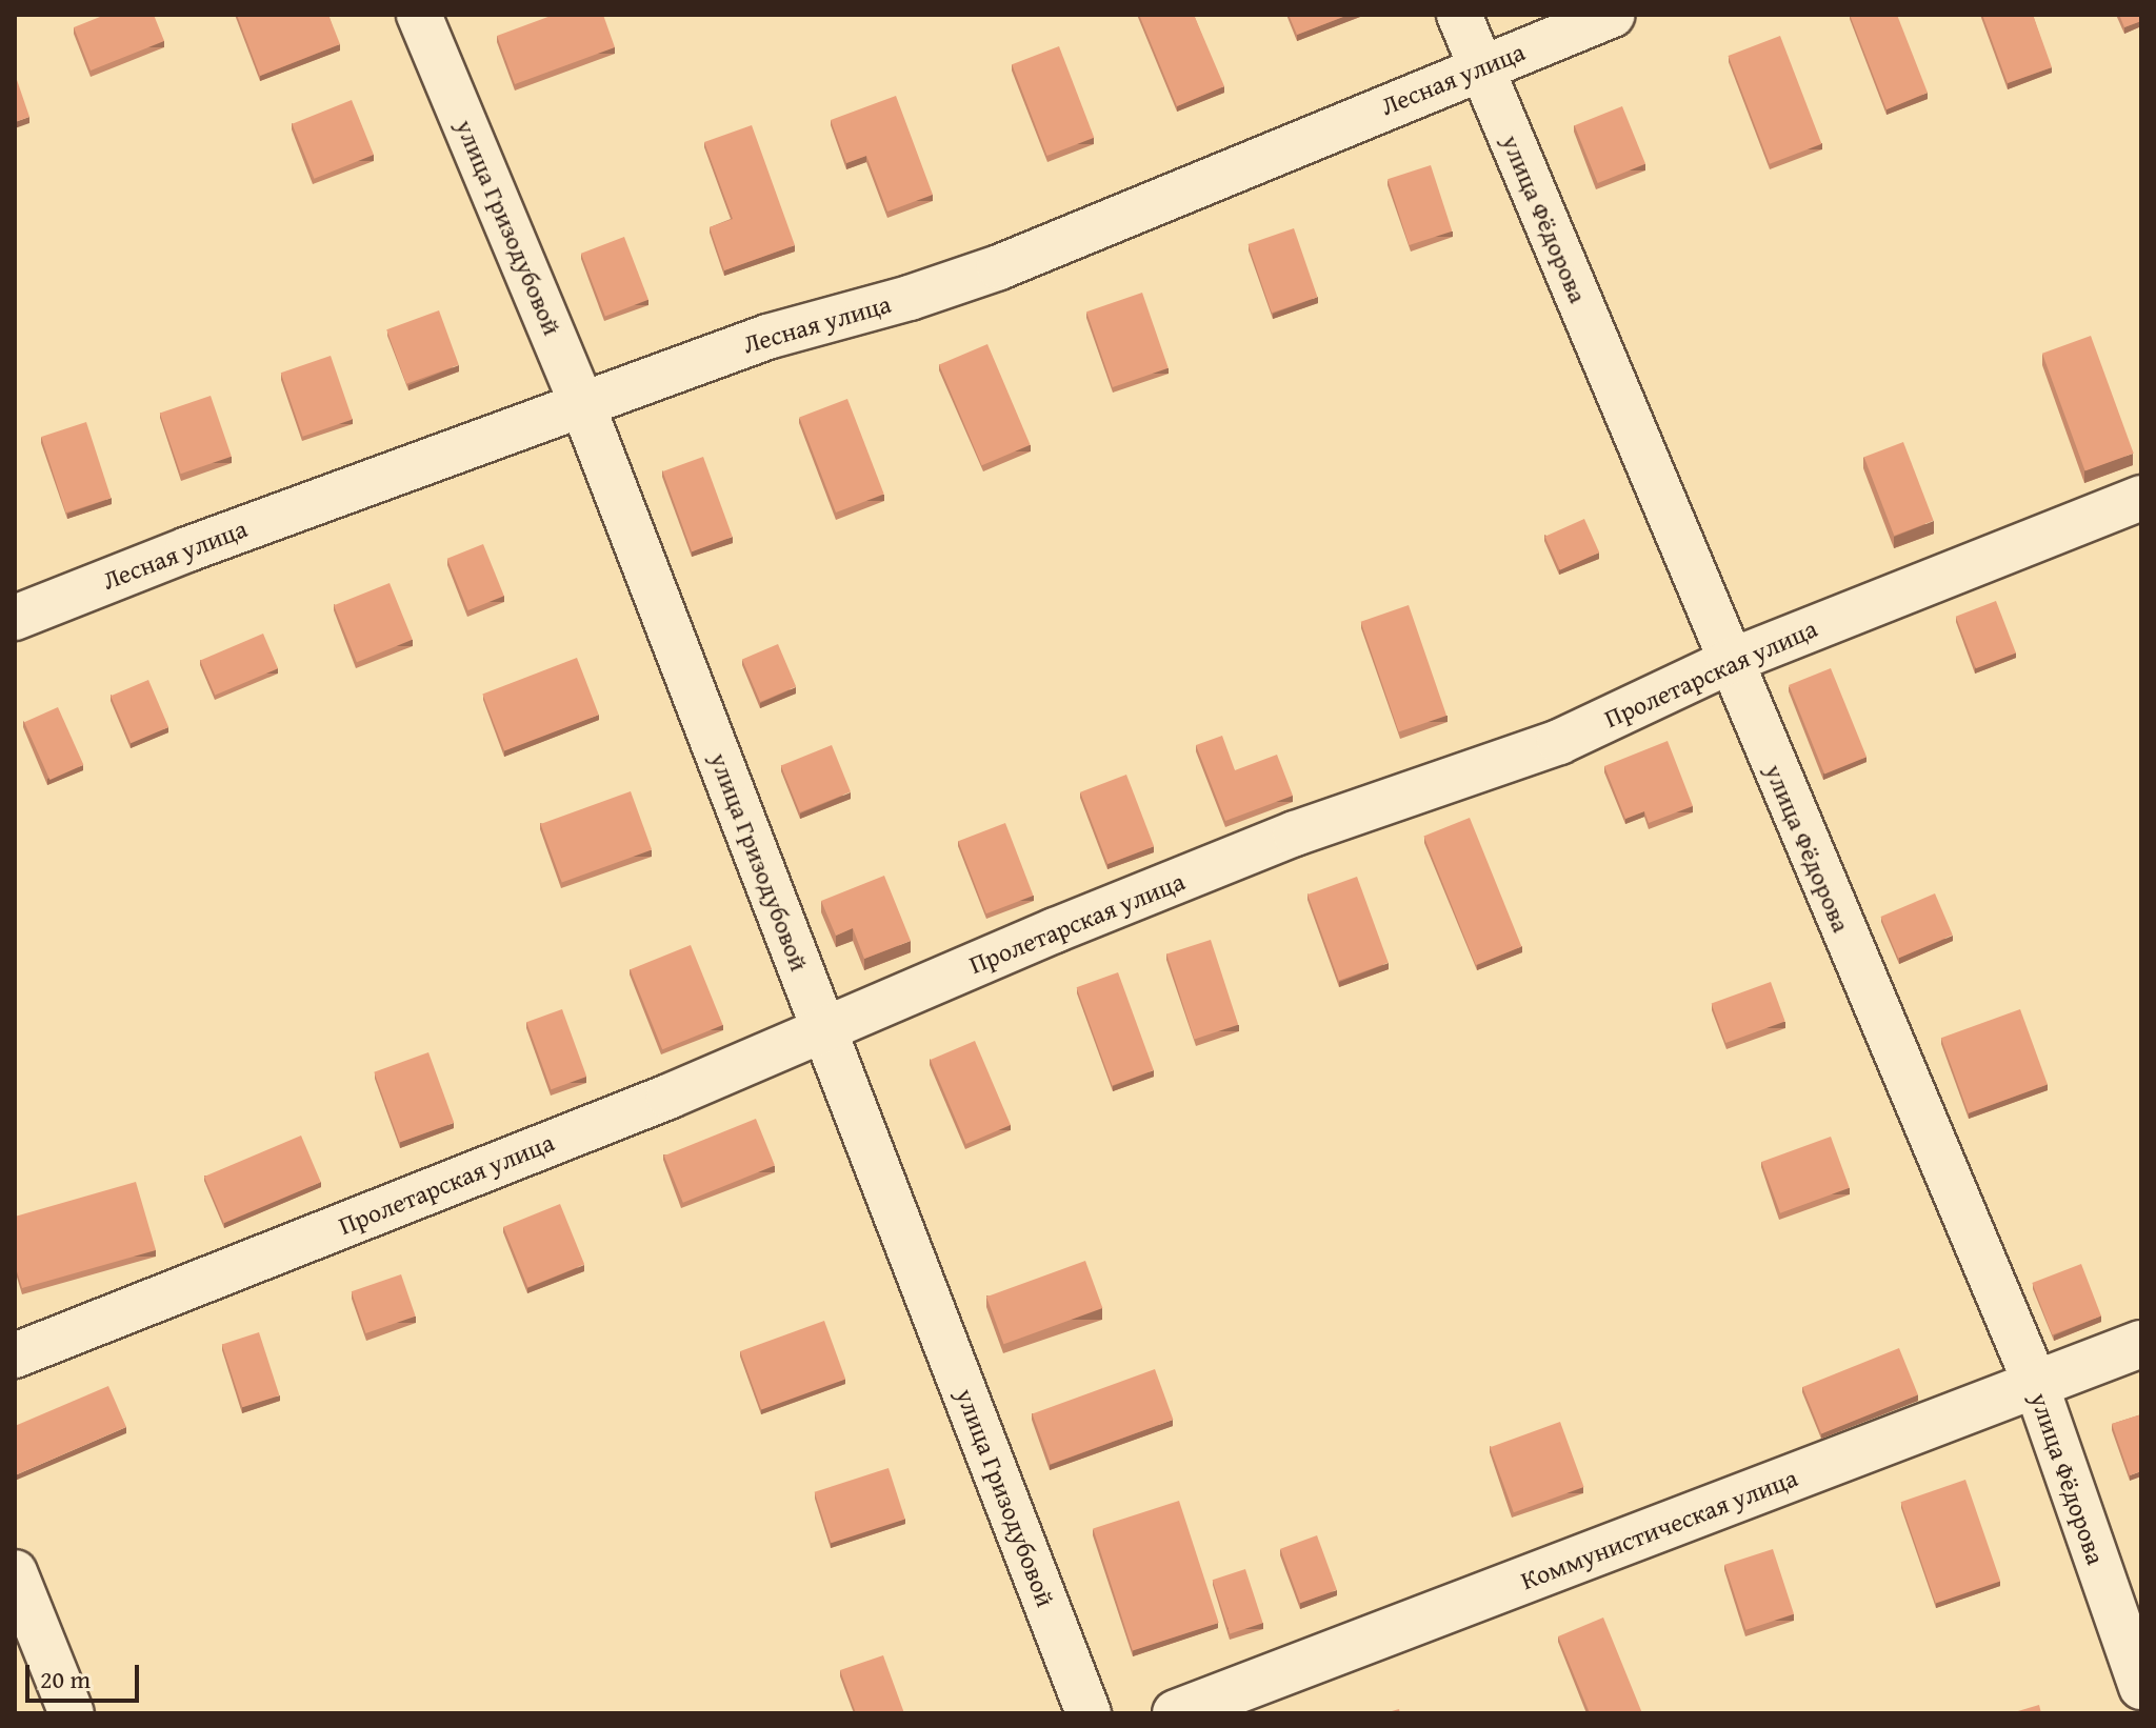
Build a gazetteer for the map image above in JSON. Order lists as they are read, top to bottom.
{
  "streets": {
    "street": [
      "Лесная улица",
      "улица Фёдорова",
      "улица Гризодубовой",
      "Пролетарская улица",
      "Коммунистическая улица"
    ]
  },
  "crossings": [
    ["Лесная улица", "улица Фёдорова"],
    ["Лесная улица", "улица Гризодубовой"],
    ["улица Фёдорова", "Пролетарская улица"],
    ["улица Фёдорова", "Коммунистическая улица"],
    ["улица Гризодубовой", "Пролетарская улица"]
  ],
  "scale_bar": "20 m"
}
